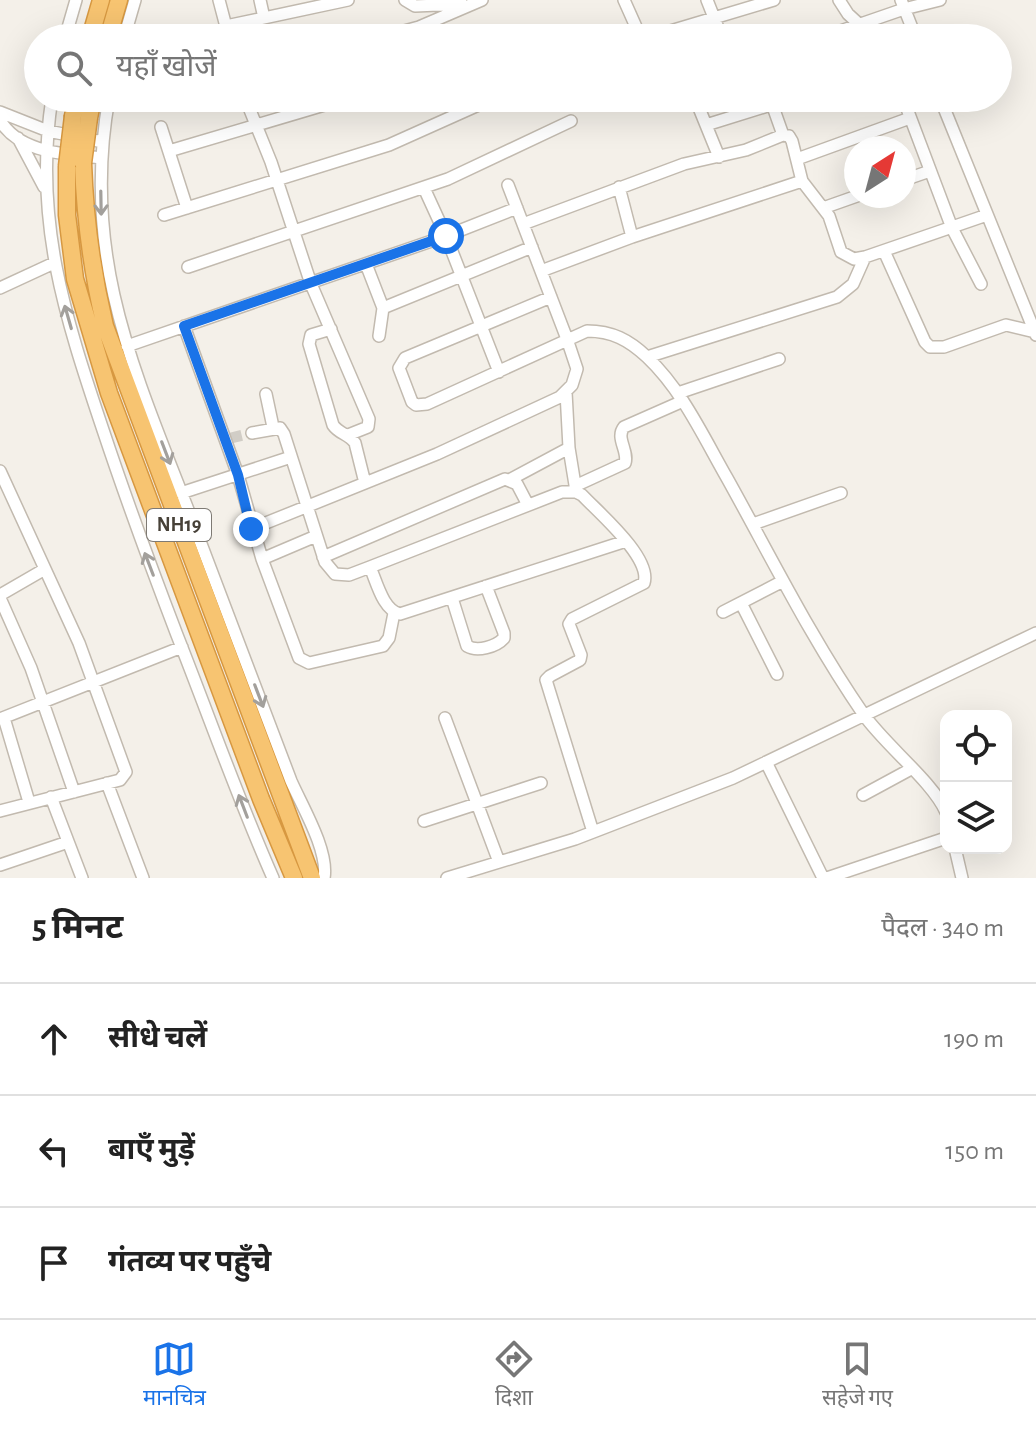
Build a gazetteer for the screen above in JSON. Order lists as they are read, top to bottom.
{
  "streets": {
    "highway": ["NH19"]
  },
  "north": "top right",
  "page": {
    "search": "यहाँ खोजें",
    "heading": ["5 मिनट", "पैदल · 340 m"],
    "list": [
      ["सीधे चलें", "190 m"],
      ["बाएँ मुड़ें", "150 m"],
      "गंतव्य पर पहुँचे"
    ],
    "nav": ["मानचित्र", "दिशा", "सहेजे गए"]
  }
}
